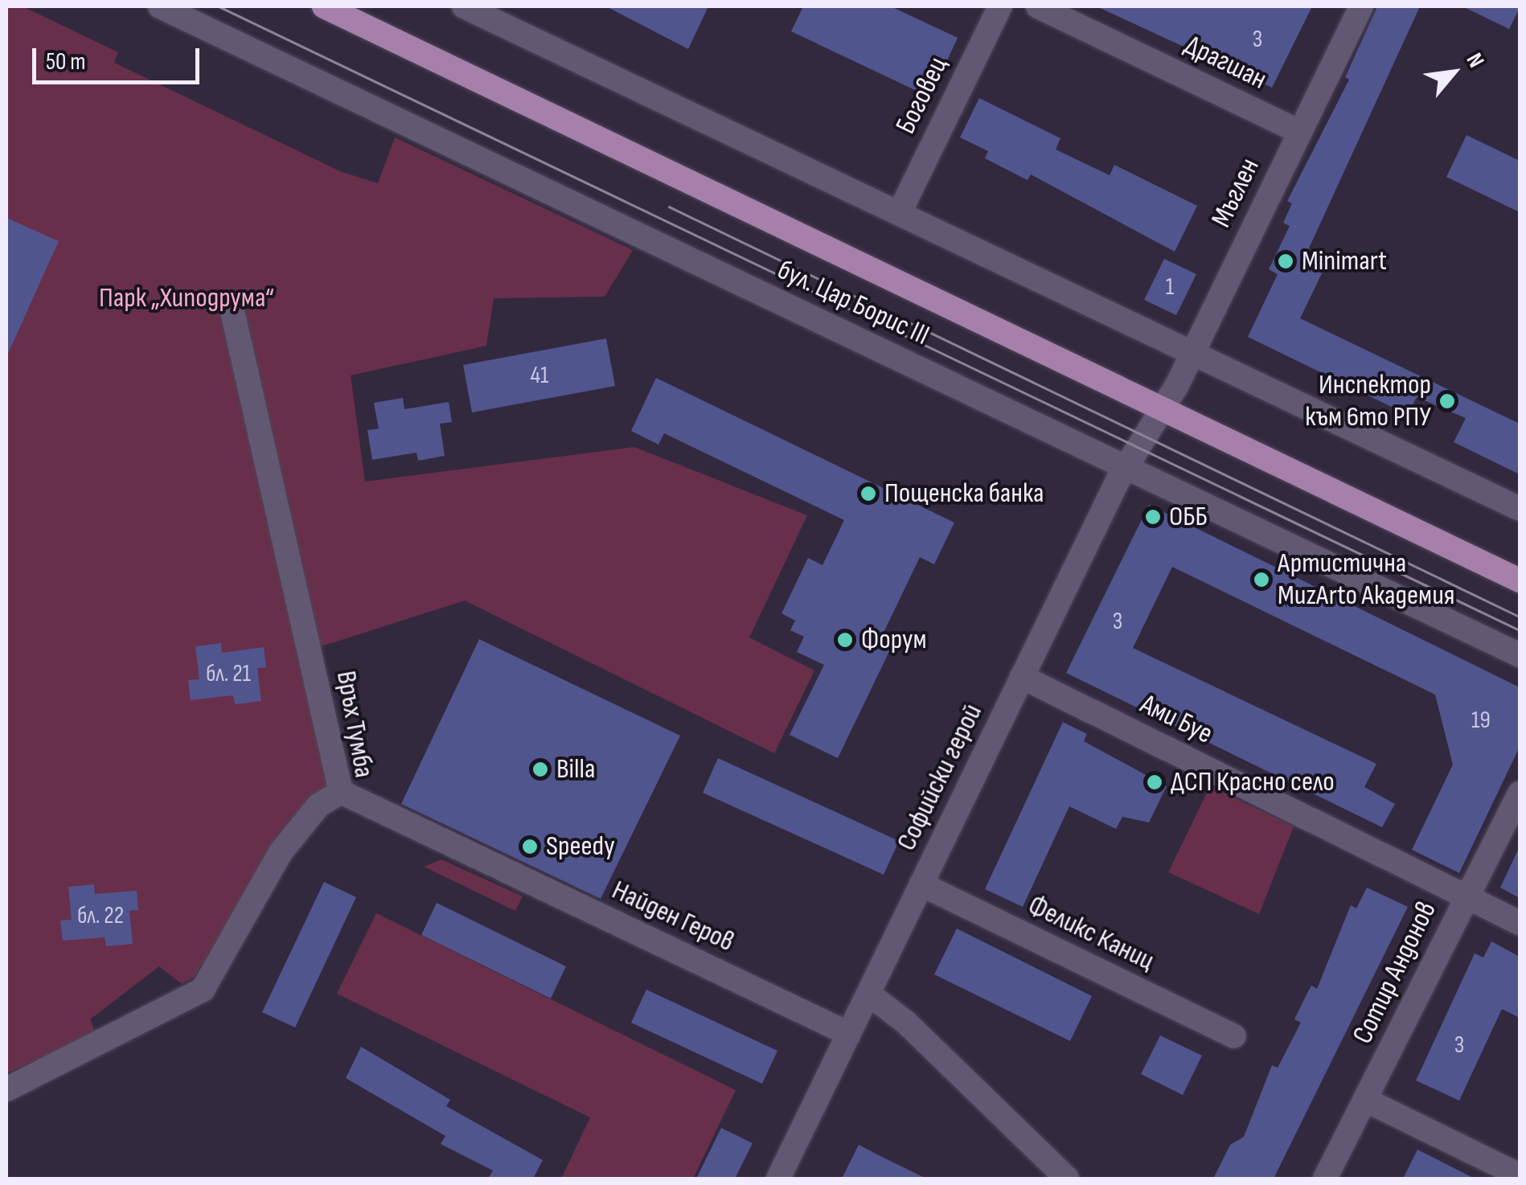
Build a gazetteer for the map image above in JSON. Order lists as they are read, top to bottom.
{
  "streets": {
    "main road": ["бул. Цар Борис III"],
    "street": [
      "Драгшан",
      "Боговец",
      "Мъглен",
      "Ами Буе",
      "Връх Тумба",
      "Софийски герой",
      "Найден Геров",
      "Феликс Каниц",
      "Сотир Андонов"
    ]
  },
  "crossings": [
    ["Драгшан", "Мъглен"],
    ["Мъглен", "бул. Цар Борис III"],
    ["Мъглен", "Софийски герой"],
    ["бул. Цар Борис III", "Софийски герой"],
    ["Ами Буе", "Софийски герой"],
    ["Ами Буе", "Сотир Андонов"],
    ["Връх Тумба", "Найден Геров"],
    ["Софийски герой", "Найден Геров"],
    ["Софийски герой", "Феликс Каниц"]
  ],
  "parks": ["Парк „Хиподрума“"],
  "places": [
    "Minimart",
    "Инспектор към 6то РПУ",
    "Пощенска банка",
    "ОББ",
    "Артистична MuzArto Академия",
    "Форум",
    "Billa",
    "ДСП Красно село",
    "Speedy"
  ],
  "house_numbers": [
    "3",
    "1",
    "41",
    "3",
    "бл. 21",
    "19",
    "бл. 22",
    "3"
  ],
  "scale_bar": "50 m",
  "north": "top right"
}
